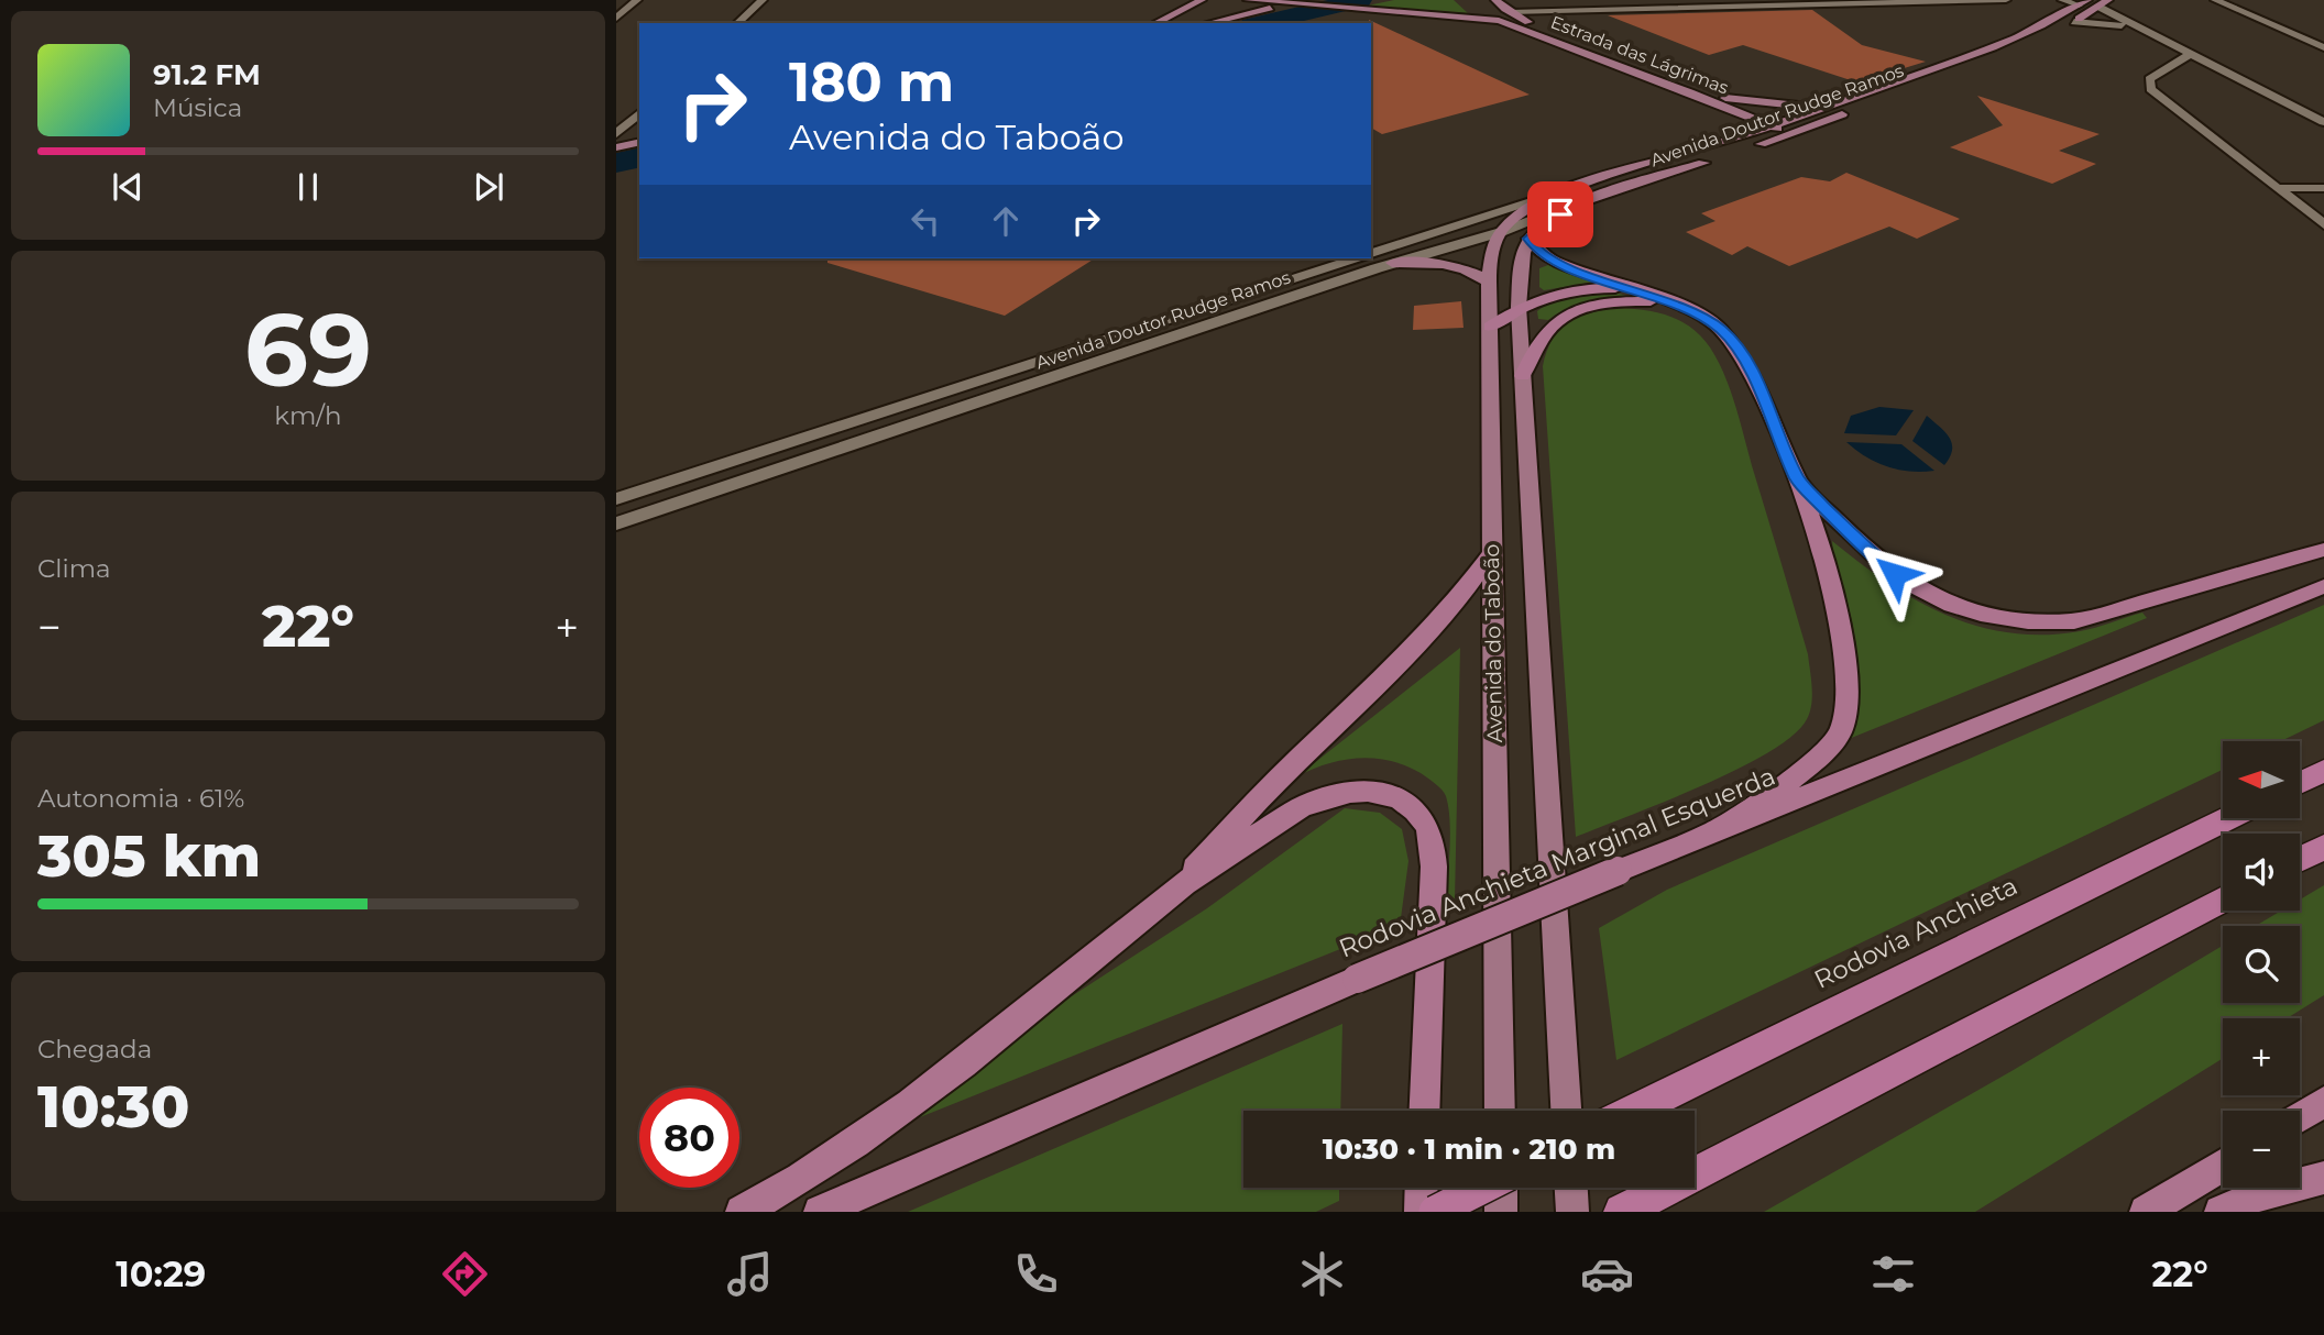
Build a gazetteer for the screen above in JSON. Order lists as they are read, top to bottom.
{
  "streets": {
    "highway": ["Rodovia Anchieta Marginal Esquerda", "Rodovia Anchieta"],
    "main road": ["Estrada das Lágrimas", "Avenida Doutor Rudge Ramos", "Avenida do Taboão"]
  },
  "crossings": [
    ["Estrada das Lágrimas", "Avenida Doutor Rudge Ramos"],
    ["Avenida Doutor Rudge Ramos", "Avenida do Taboão"]
  ],
  "north": "left",
  "page": {
    "turn": ["180 m", "Avenida do Taboão"],
    "song": ["91.2 FM", "Música"],
    "tile": [
      ["69", "km/h"],
      "Clima",
      ["Autonomia · 61%", "305 km"],
      ["Chegada", "10:30"]
    ],
    "heat": ["−", "22°", "+"],
    "map_buttons": ["+", "−"],
    "limit": "80",
    "trip": "10:30 · 1 min · 210 m",
    "tabs": ["10:29", "22°"]
  }
}
